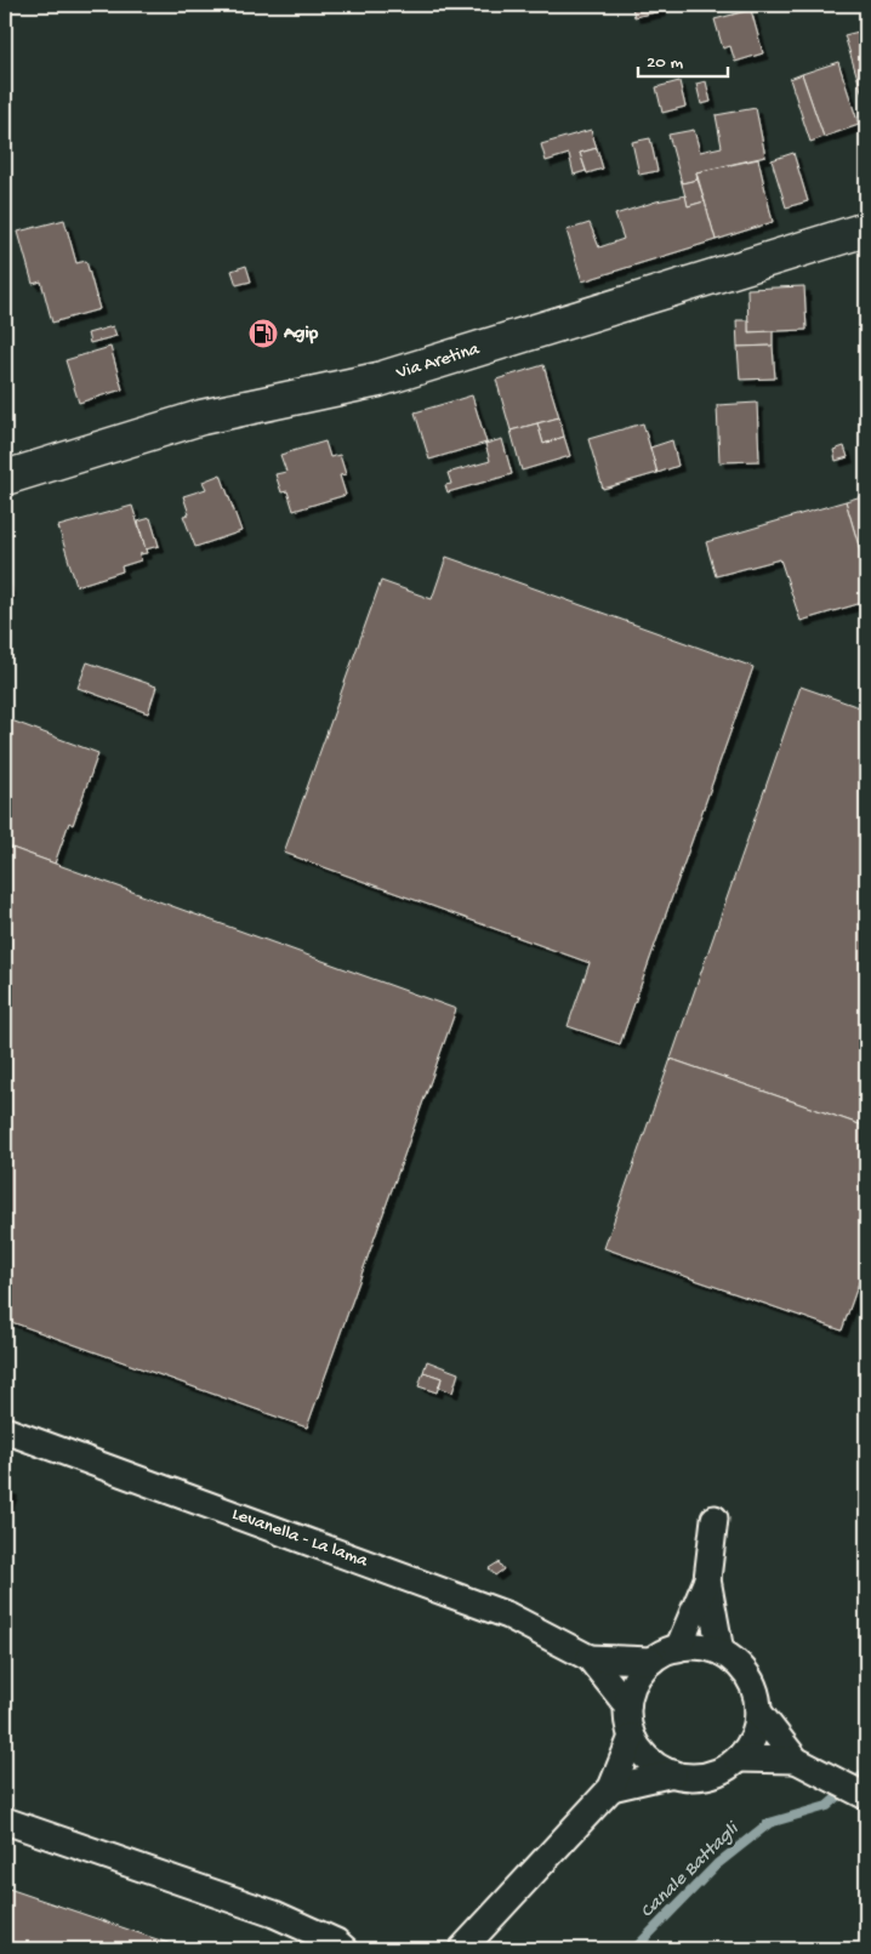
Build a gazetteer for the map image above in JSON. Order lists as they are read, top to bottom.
{
  "streets": {
    "street": ["Via Aretina", "Levanella - La lama"]
  },
  "water": ["Canale Battagli"],
  "places": {
    "fuel station": ["Agip"]
  },
  "scale_bar": "20 m"
}
